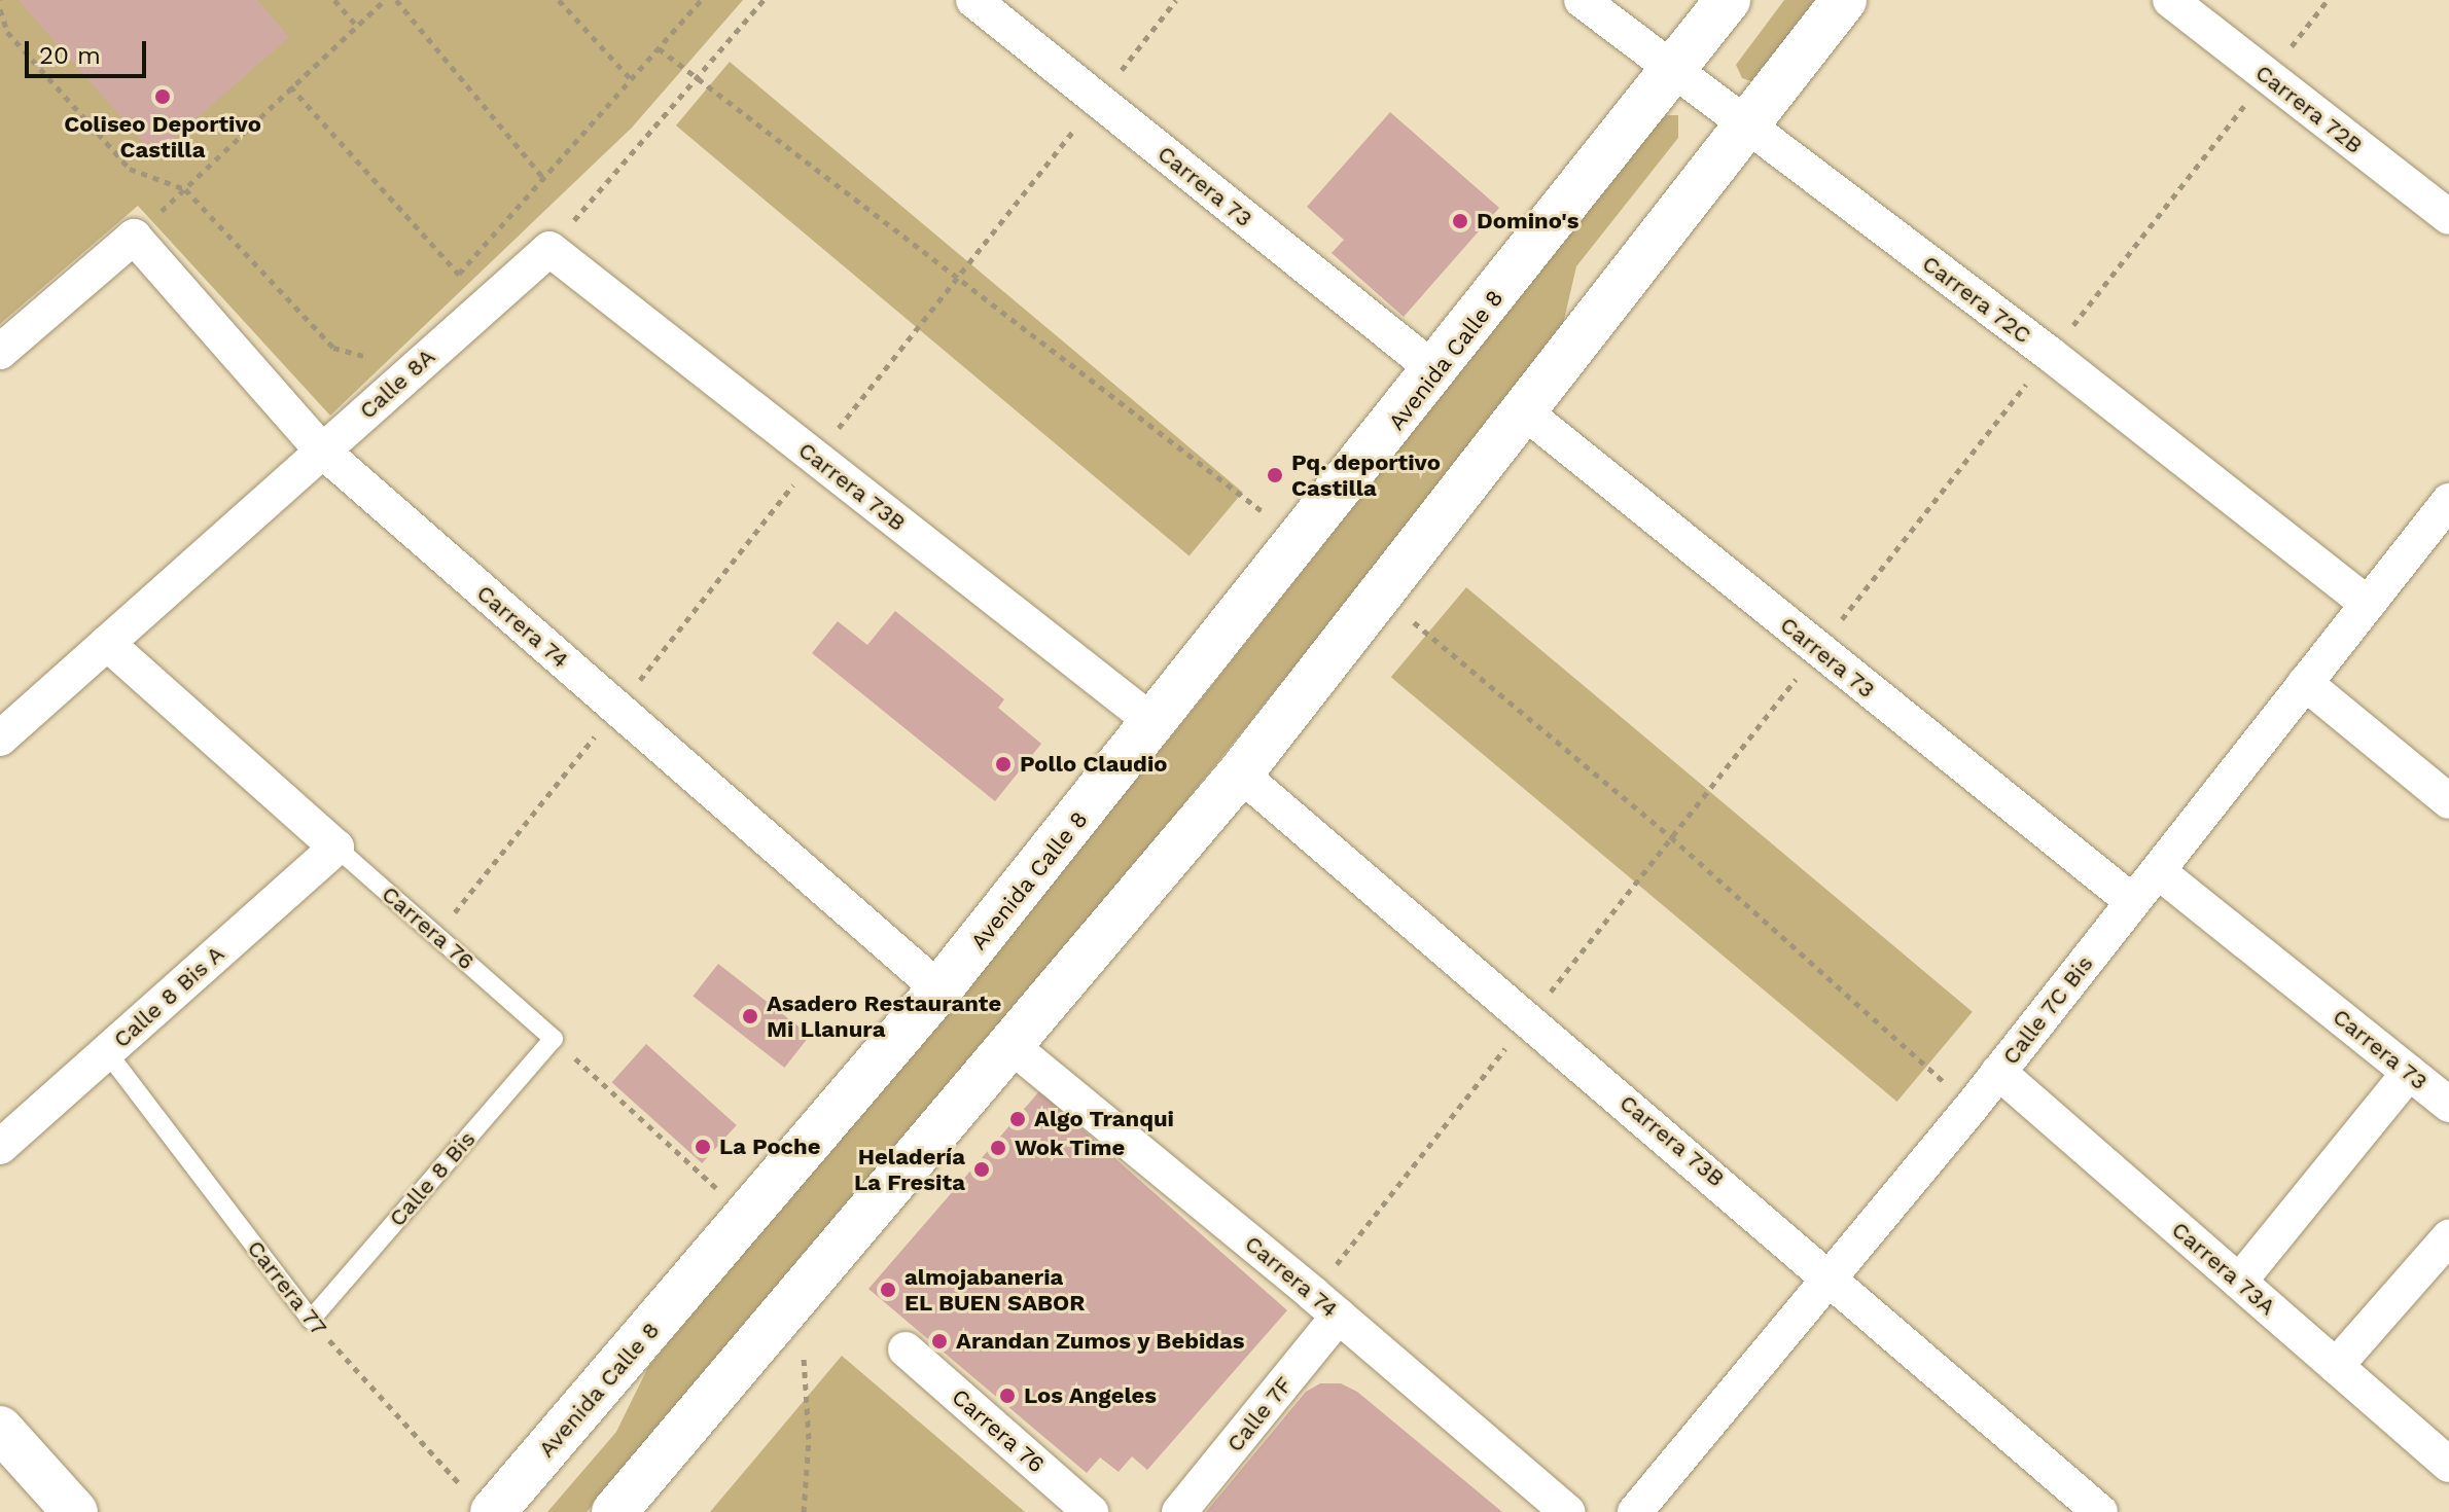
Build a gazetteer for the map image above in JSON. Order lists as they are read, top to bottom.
{
  "streets": {
    "street": [
      "Carrera 72B",
      "Carrera 73",
      "Carrera 72C",
      "Avenida Calle 8",
      "Calle 8A",
      "Carrera 73B",
      "Carrera 74",
      "Carrera 76",
      "Calle 8 Bis A",
      "Calle 7C Bis",
      "Carrera 73A",
      "Calle 7F"
    ],
    "lane": ["Calle 8 Bis", "Carrera 77"]
  },
  "crossings": [
    ["Carrera 73", "Avenida Calle 8"],
    ["Carrera 73", "Calle 7C Bis"],
    ["Carrera 72C", "Avenida Calle 8"],
    ["Carrera 72C", "Calle 7C Bis"],
    ["Avenida Calle 8", "Carrera 73B"],
    ["Avenida Calle 8", "Carrera 74"],
    ["Avenida Calle 8", "Carrera 77"],
    ["Calle 8A", "Carrera 73B"],
    ["Calle 8A", "Carrera 74"],
    ["Calle 8A", "Carrera 76"],
    ["Carrera 73B", "Calle 7C Bis"],
    ["Carrera 74", "Calle 7F"],
    ["Carrera 76", "Calle 8 Bis A"],
    ["Carrera 76", "Calle 8 Bis"],
    ["Calle 8 Bis A", "Carrera 77"],
    ["Calle 7C Bis", "Carrera 73A"],
    ["Calle 8 Bis", "Carrera 77"]
  ],
  "places": [
    "Coliseo Deportivo Castilla",
    "Domino's",
    "Pq. deportivo Castilla",
    "Pollo Claudio",
    "Asadero Restaurante Mi Llanura",
    "Algo Tranqui",
    "La Poche",
    "Wok Time",
    "Heladería La Fresita",
    "almojabaneria EL BUEN SABOR",
    "Arandan Zumos y Bebidas",
    "Los Angeles"
  ],
  "scale_bar": "20 m"
}
